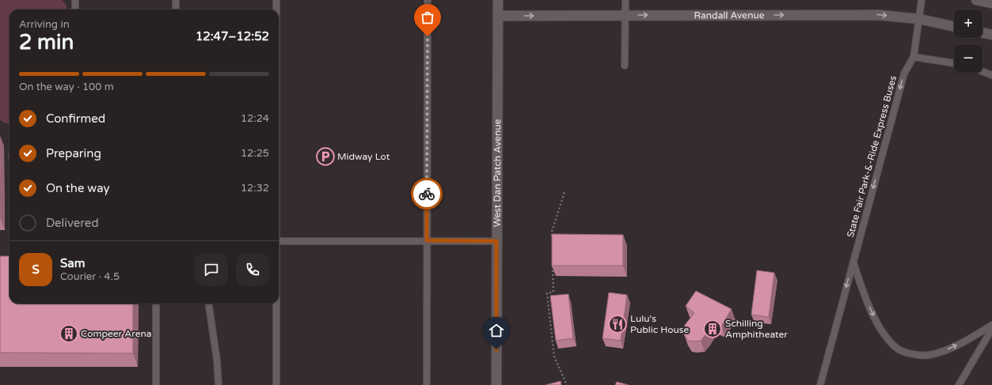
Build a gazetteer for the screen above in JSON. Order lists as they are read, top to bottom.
{
  "streets": {
    "street": ["Randall Avenue", "West Dan Patch Avenue"],
    "lane": ["State Fair Park-&-Ride Express Buses"]
  },
  "crossings": [
    ["Randall Avenue", "West Dan Patch Avenue"]
  ],
  "one_way": ["Randall Avenue", "State Fair Park-&-Ride Express Buses"],
  "places": {
    "parking": ["Midway Lot"],
    "restaurant": ["Lulu's Public House"],
    "building": ["Schilling Amphitheater", "Compeer Arena"]
  },
  "page": {
    "map_buttons": ["+", "−"],
    "heading": ["2 min", "Arriving in", "12:47–12:52"],
    "panel": ["Sam", "Courier · 4.5"],
    "bar": "On the way · 100 m",
    "list": [
      ["Confirmed", "12:24"],
      ["Preparing", "12:25"],
      ["On the way", "12:32"],
      "Delivered"
    ],
    "round": "S"
  }
}
